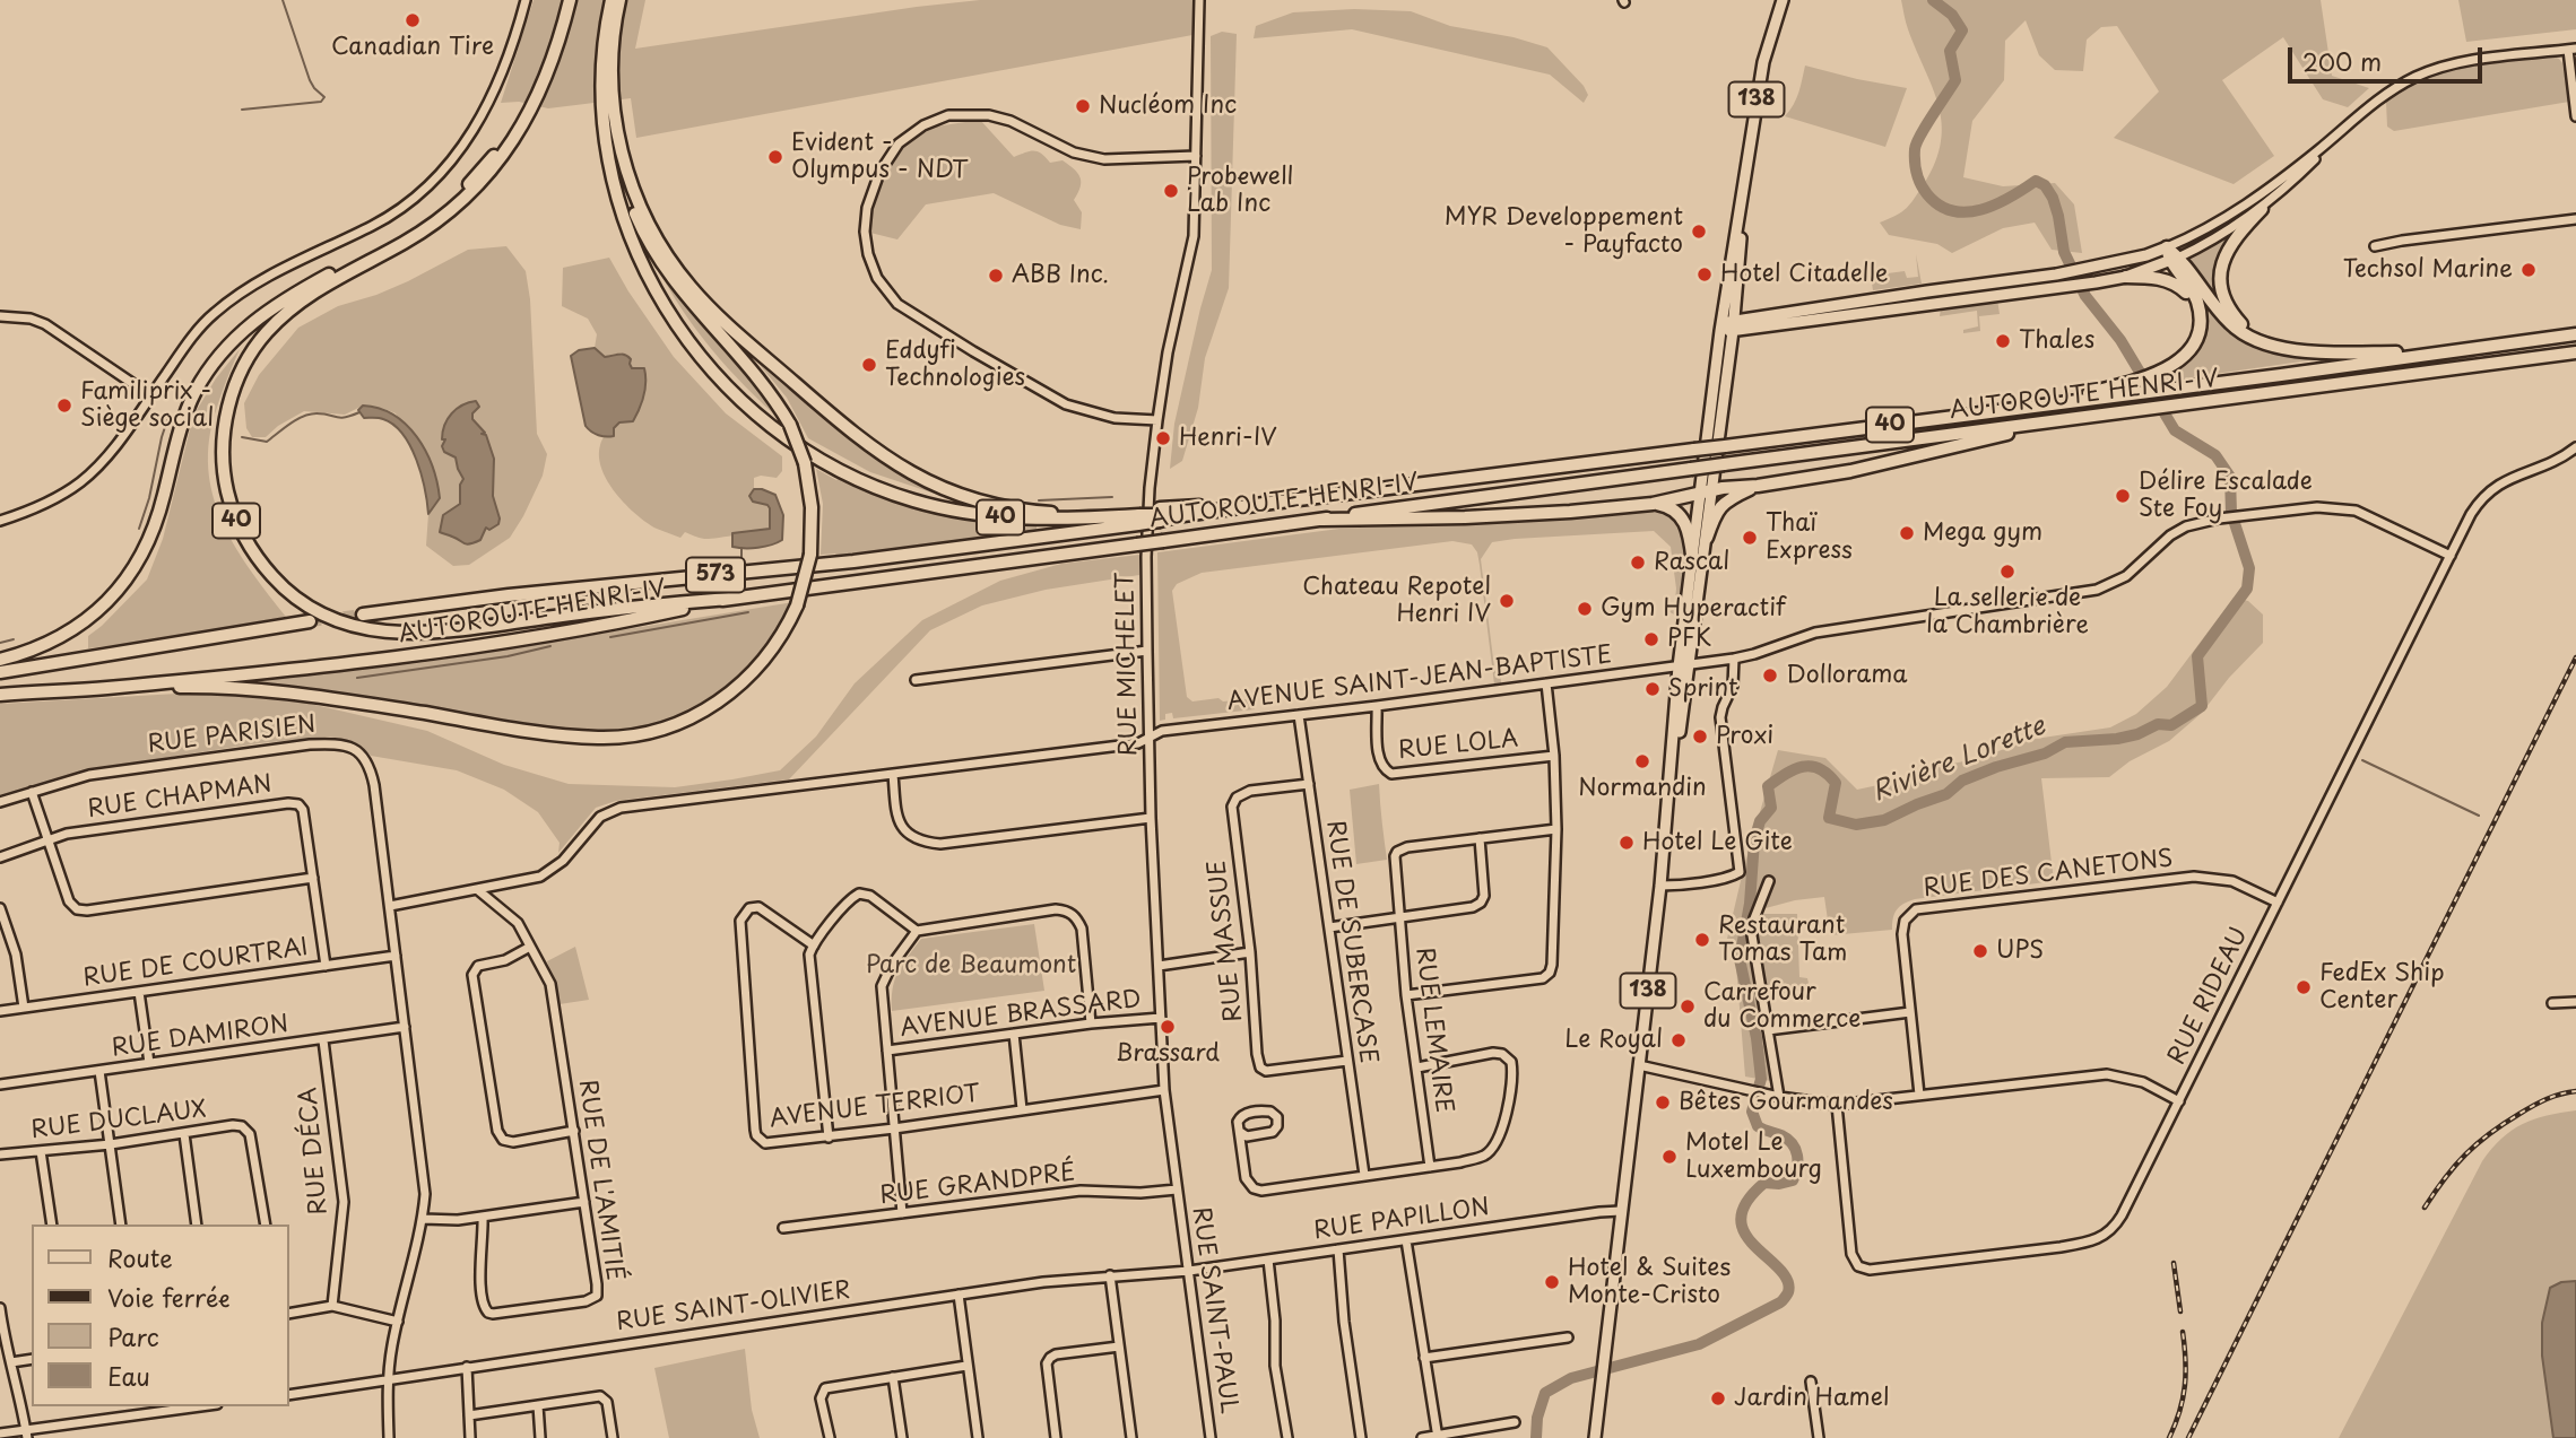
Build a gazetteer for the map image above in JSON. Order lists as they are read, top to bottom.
{
  "streets": {
    "highway": ["AUTOROUTE HENRI-IV", "40", "573"],
    "main road": ["138"],
    "street": [
      "RUE MICHELET",
      "AVENUE SAINT-JEAN-BAPTISTE",
      "RUE PARISIEN",
      "RUE LOLA",
      "RUE CHAPMAN",
      "RUE DES CANETONS",
      "RUE MASSUE",
      "RUE DE SUBERCASE",
      "RUE DE COURTRAI",
      "RUE RIDEAU",
      "AVENUE BRASSARD",
      "RUE LEMAIRE",
      "RUE DAMIRON",
      "AVENUE TERRIOT",
      "RUE DUCLAUX",
      "RUE DÉCA",
      "RUE DE L'AMITIÉ",
      "RUE GRANDPRÉ",
      "RUE PAPILLON",
      "RUE SAINT-OLIVIER",
      "RUE SAINT-PAUL"
    ]
  },
  "crossings": [
    ["138", "AVENUE SAINT-JEAN-BAPTISTE"],
    ["138", "RUE PAPILLON"],
    ["AUTOROUTE HENRI-IV", "40"],
    ["RUE MICHELET", "AVENUE SAINT-JEAN-BAPTISTE"],
    ["RUE MICHELET", "AVENUE BRASSARD"],
    ["RUE MICHELET", "AVENUE TERRIOT"],
    ["RUE MICHELET", "RUE GRANDPRÉ"],
    ["RUE MICHELET", "RUE SAINT-PAUL"],
    ["AVENUE SAINT-JEAN-BAPTISTE", "RUE PARISIEN"],
    ["AVENUE SAINT-JEAN-BAPTISTE", "RUE LOLA"],
    ["AVENUE SAINT-JEAN-BAPTISTE", "RUE DE SUBERCASE"],
    ["AVENUE SAINT-JEAN-BAPTISTE", "RUE RIDEAU"],
    ["AVENUE SAINT-JEAN-BAPTISTE", "RUE DE L'AMITIÉ"],
    ["RUE PARISIEN", "RUE DE COURTRAI"],
    ["RUE PARISIEN", "RUE DAMIRON"],
    ["RUE PARISIEN", "RUE SAINT-OLIVIER"],
    ["RUE CHAPMAN", "RUE DE COURTRAI"],
    ["RUE DES CANETONS", "RUE RIDEAU"],
    ["RUE MASSUE", "RUE DE SUBERCASE"],
    ["RUE DAMIRON", "RUE DÉCA"],
    ["RUE GRANDPRÉ", "RUE SAINT-PAUL"],
    ["RUE PAPILLON", "RUE SAINT-OLIVIER"],
    ["RUE PAPILLON", "RUE SAINT-PAUL"],
    ["RUE SAINT-OLIVIER", "RUE SAINT-PAUL"]
  ],
  "water": ["Rivière Lorette"],
  "parks": ["Parc de Beaumont"],
  "places": [
    "Canadian Tire",
    "Nucléom Inc",
    "Evident - Olympus - NDT",
    "Probewell Lab Inc",
    "MYR Developpement - Payfacto",
    "Techsol Marine",
    "Hotel Citadelle",
    "ABB Inc.",
    "Thales",
    "Eddyfi Technologies",
    "Familiprix - Siège social",
    "Henri-IV",
    "Délire Escalade Ste Foy",
    "Mega gym",
    "Thaï Express",
    "Rascal",
    "La sellerie de la Chambrière",
    "Chateau Repotel Henri IV",
    "Gym Hyperactif",
    "PFK",
    "Dollorama",
    "Sprint",
    "Proxi",
    "Normandin",
    "Hotel Le Gite",
    "Restaurant Tomas Tam",
    "UPS",
    "FedEx Ship Center",
    "Carrefour du Commerce",
    "Brassard",
    "Le Royal",
    "Bêtes Gourmandes",
    "Motel Le Luxembourg",
    "Hotel & Suites Monte-Cristo",
    "Jardin Hamel"
  ],
  "legend": [
    "Route",
    "Voie ferrée",
    "Parc",
    "Eau"
  ],
  "scale_bar": "200 m"
}
